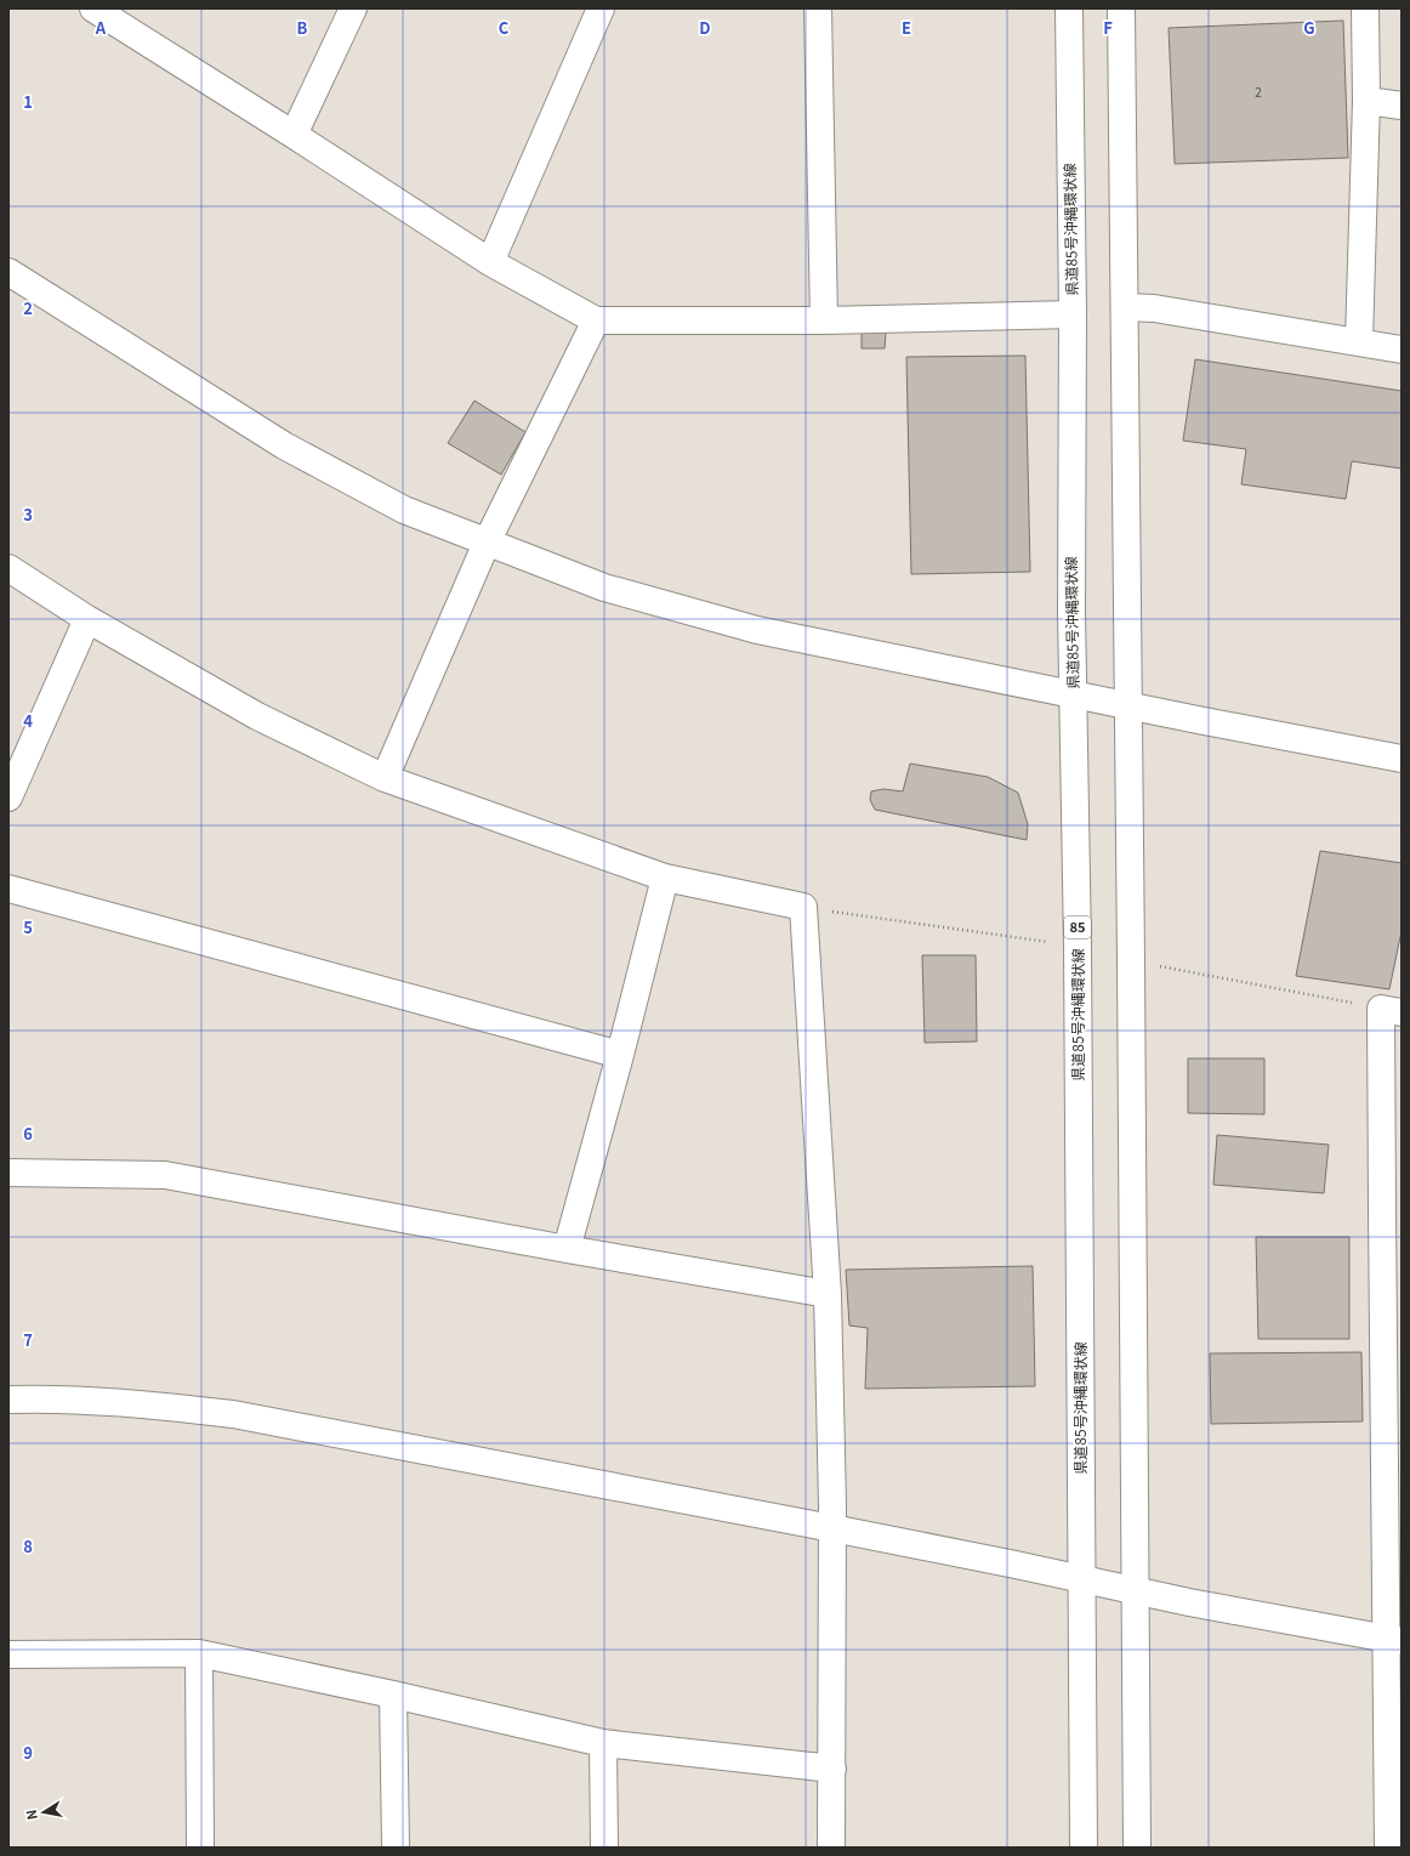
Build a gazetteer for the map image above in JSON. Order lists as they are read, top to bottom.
{
  "streets": {
    "street": ["県道85号沖縄環状線", "85"]
  },
  "house_numbers": ["2"],
  "north": "left",
  "grid": {
    "columns": [
      "A",
      "B",
      "C",
      "D",
      "E",
      "F",
      "G"
    ],
    "rows": [
      "1",
      "2",
      "3",
      "4",
      "5",
      "6",
      "7",
      "8",
      "9"
    ]
  }
}
